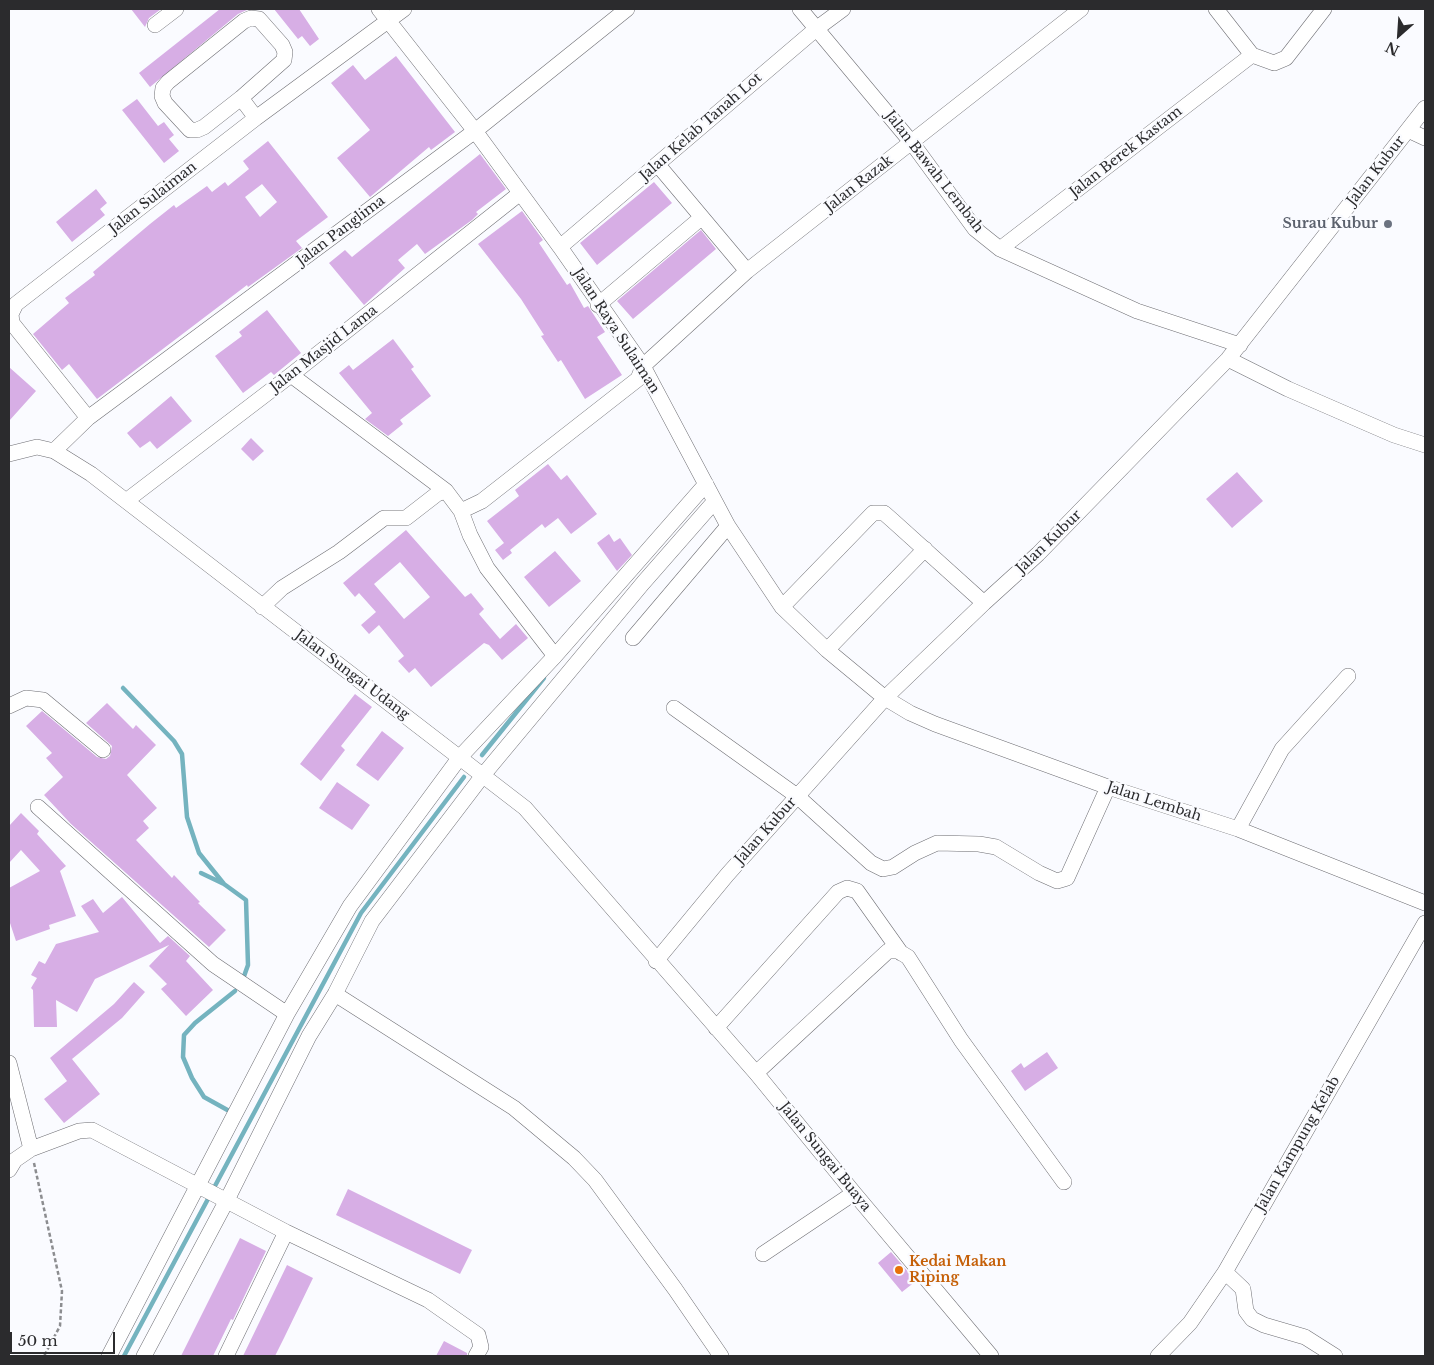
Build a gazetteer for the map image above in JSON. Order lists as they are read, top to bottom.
{
  "streets": {
    "street": [
      "Jalan Kelab Tanah Lot",
      "Jalan Berek Kastam",
      "Jalan Kubur",
      "Jalan Bawah Lembah",
      "Jalan Razak",
      "Jalan Sulaiman",
      "Jalan Panglima",
      "Jalan Raya Sulaiman",
      "Jalan Masjid Lama",
      "Jalan Sungai Udang",
      "Jalan Lembah",
      "Jalan Kampung Kelab",
      "Jalan Sungai Buaya"
    ]
  },
  "crossings": [
    ["Jalan Kelab Tanah Lot", "Jalan Bawah Lembah"],
    ["Jalan Kelab Tanah Lot", "Jalan Raya Sulaiman"],
    ["Jalan Berek Kastam", "Jalan Bawah Lembah"],
    ["Jalan Kubur", "Jalan Bawah Lembah"],
    ["Jalan Kubur", "Jalan Raya Sulaiman"],
    ["Jalan Kubur", "Jalan Sungai Udang"],
    ["Jalan Kubur", "Jalan Lembah"],
    ["Jalan Kubur", "Jalan Sungai Buaya"],
    ["Jalan Bawah Lembah", "Jalan Razak"],
    ["Jalan Razak", "Jalan Raya Sulaiman"],
    ["Jalan Sulaiman", "Jalan Panglima"],
    ["Jalan Sulaiman", "Jalan Raya Sulaiman"],
    ["Jalan Panglima", "Jalan Raya Sulaiman"],
    ["Jalan Panglima", "Jalan Sungai Udang"],
    ["Jalan Raya Sulaiman", "Jalan Masjid Lama"],
    ["Jalan Raya Sulaiman", "Jalan Lembah"],
    ["Jalan Masjid Lama", "Jalan Sungai Udang"],
    ["Jalan Sungai Udang", "Jalan Sungai Buaya"]
  ],
  "places": ["Surau Kubur", "Kedai Makan Riping"],
  "scale_bar": "50 m",
  "north": "bottom left"
}
